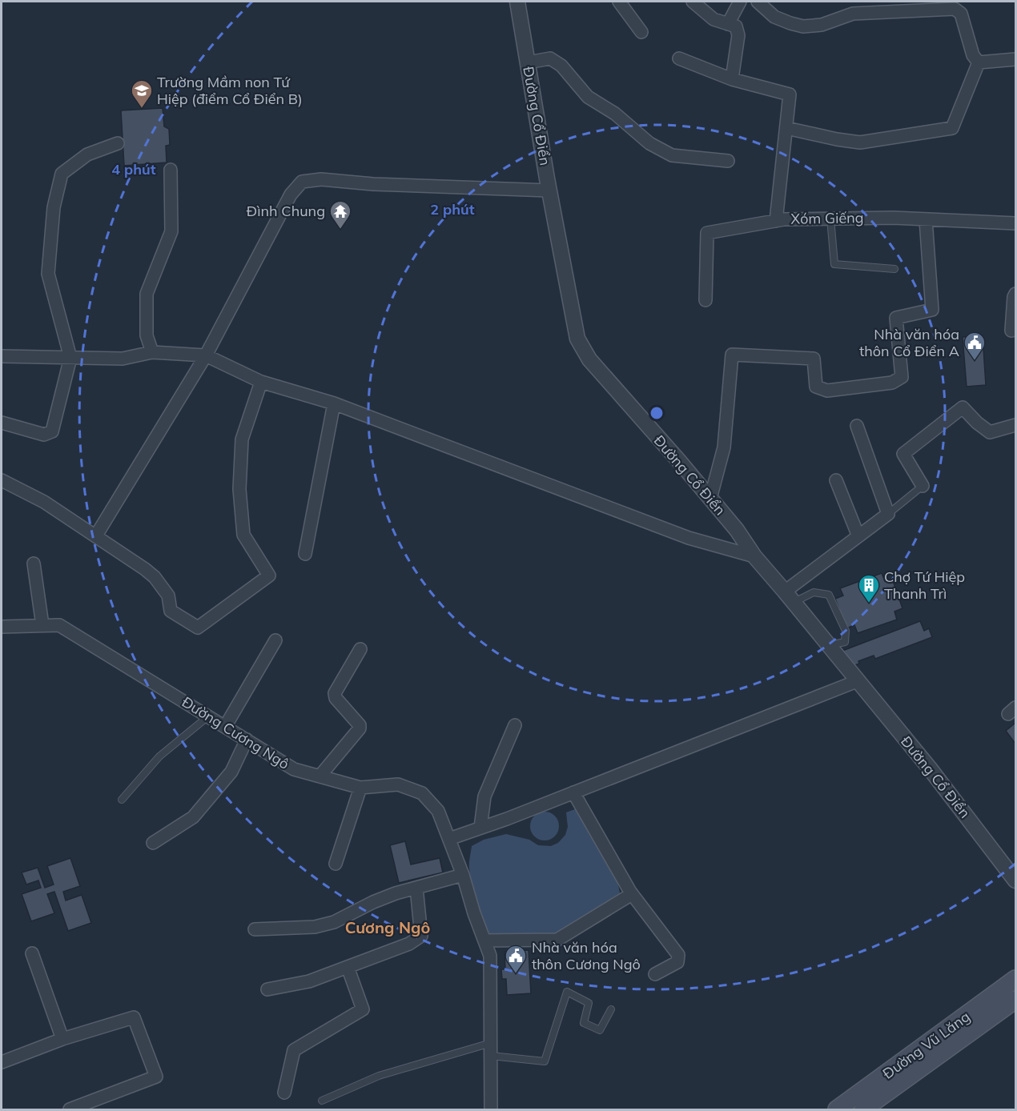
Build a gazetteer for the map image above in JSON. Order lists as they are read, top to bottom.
{
  "streets": {
    "main road": ["Đường Vũ Lăng"],
    "street": ["Đường Cổ Điển", "Xóm Giếng", "Đường Cương Ngô"]
  },
  "districts": ["Cương Ngô"],
  "places": {
    "school or university": ["Trường Mầm non Tứ Hiệp (điểm Cổ Điển B)"],
    "temple": ["Đình Chung"],
    "public building": ["Nhà văn hóa thôn Cổ Điển A", "Nhà văn hóa thôn Cương Ngô"],
    "building": ["Chợ Tứ Hiệp Thanh Trì"]
  },
  "rings": ["4 phút", "2 phút"]
}
